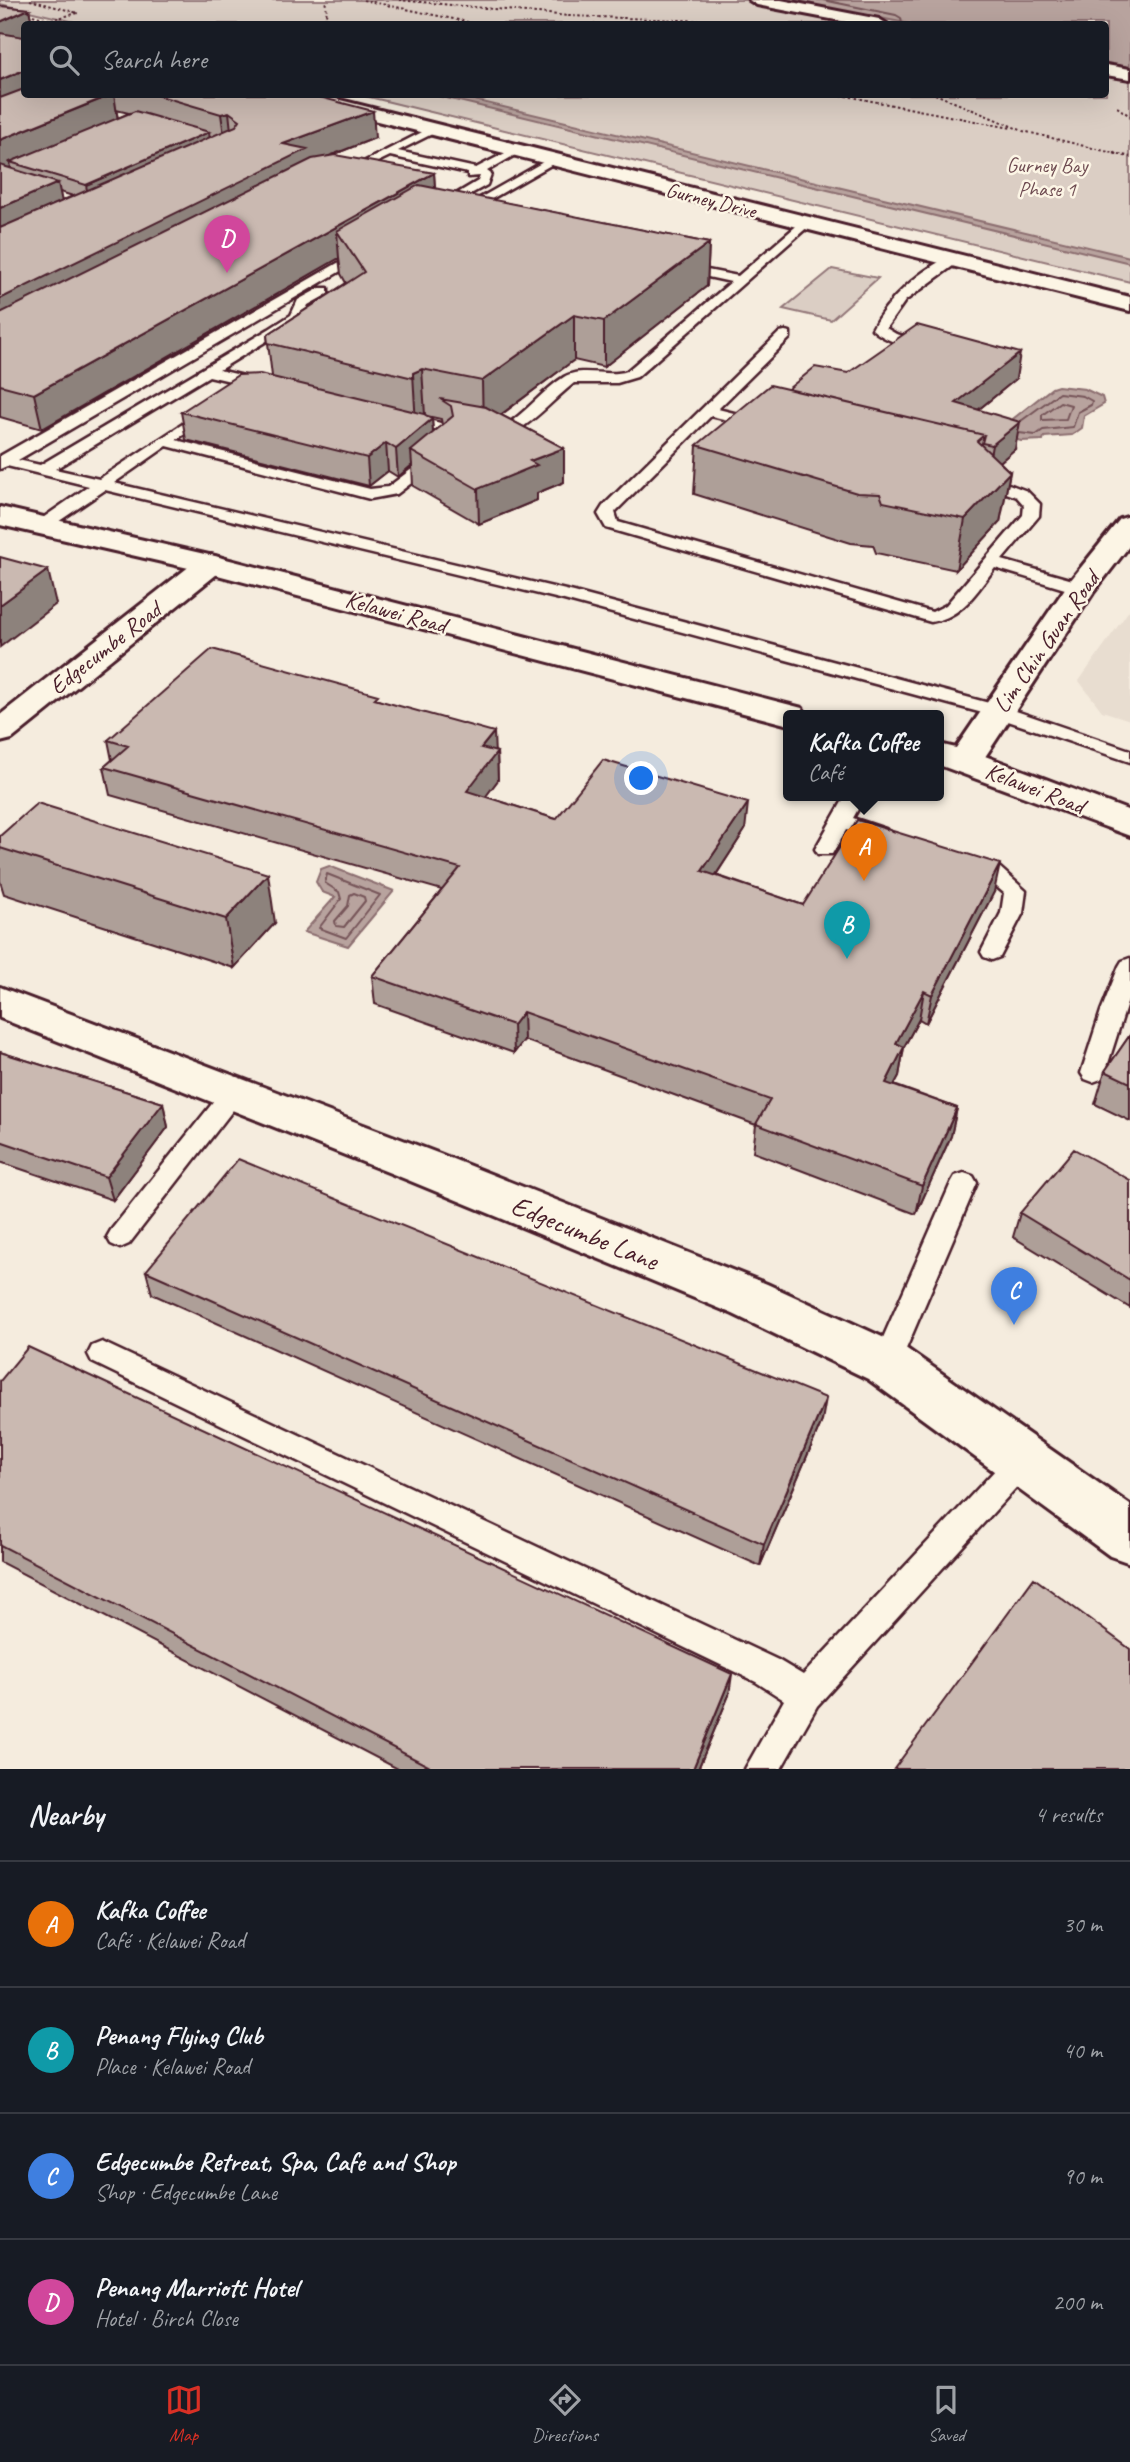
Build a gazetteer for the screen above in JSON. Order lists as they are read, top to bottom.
{
  "streets": {
    "main road": [
      "Gurney Drive",
      "Kelawei Road",
      "Lim Chin Guan Road",
      "Edgecumbe Road",
      "Edgecumbe Lane"
    ]
  },
  "crossings": [
    ["Kelawei Road", "Lim Chin Guan Road"],
    ["Kelawei Road", "Edgecumbe Road"]
  ],
  "parks": ["Gurney Bay Phase 1"],
  "page": {
    "search": "Search here",
    "pins": [
      "D",
      "A",
      "B",
      "C"
    ],
    "popup": ["Kafka Coffee", "Café"],
    "heading": ["Nearby", "4 results"],
    "list": [
      {
        "mark": "A",
        "name": "Kafka Coffee",
        "note": "Café · Kelawei Road",
        "value": "30 m"
      },
      {
        "mark": "B",
        "name": "Penang Flying Club",
        "note": "Place · Kelawei Road",
        "value": "40 m"
      },
      {
        "mark": "C",
        "name": "Edgecumbe Retreat, Spa, Cafe and Shop",
        "note": "Shop · Edgecumbe Lane",
        "value": "90 m"
      },
      {
        "mark": "D",
        "name": "Penang Marriott Hotel",
        "note": "Hotel · Birch Close",
        "value": "200 m"
      }
    ],
    "nav": ["Map", "Directions", "Saved"]
  }
}
